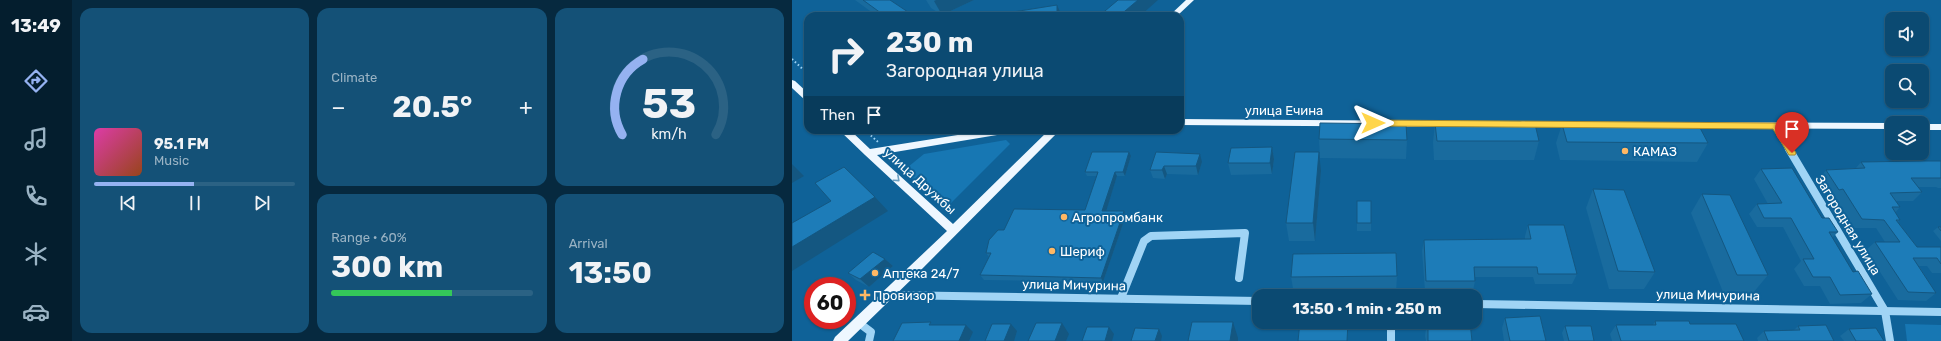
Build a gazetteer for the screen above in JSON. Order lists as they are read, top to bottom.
{
  "streets": {
    "main road": ["улица Ечина", "улица Дружбы"],
    "street": ["Загородная улица", "улица Мичурина"]
  },
  "crossings": [
    ["Загородная улица", "улица Мичурина"]
  ],
  "one_way": ["улица Дружбы"],
  "places": {
    "other": [
      "КАМАЗ",
      "Агропромбанк",
      "Шериф",
      "Аптека 24/7"
    ],
    "health": ["Провизор"]
  },
  "page": {
    "tabs": "13:49",
    "tile": [
      "Climate",
      ["Range · 60%", "300 km"],
      ["Arrival", "13:50"]
    ],
    "turn": ["230 m", "Загородная улица"],
    "heat": ["−", "20.5°", "+"],
    "then": "Then",
    "song": ["95.1 FM", "Music"],
    "limit": "60",
    "trip": "13:50 · 1 min · 250 m",
    "gauge": ["53", "km/h"]
  }
}
